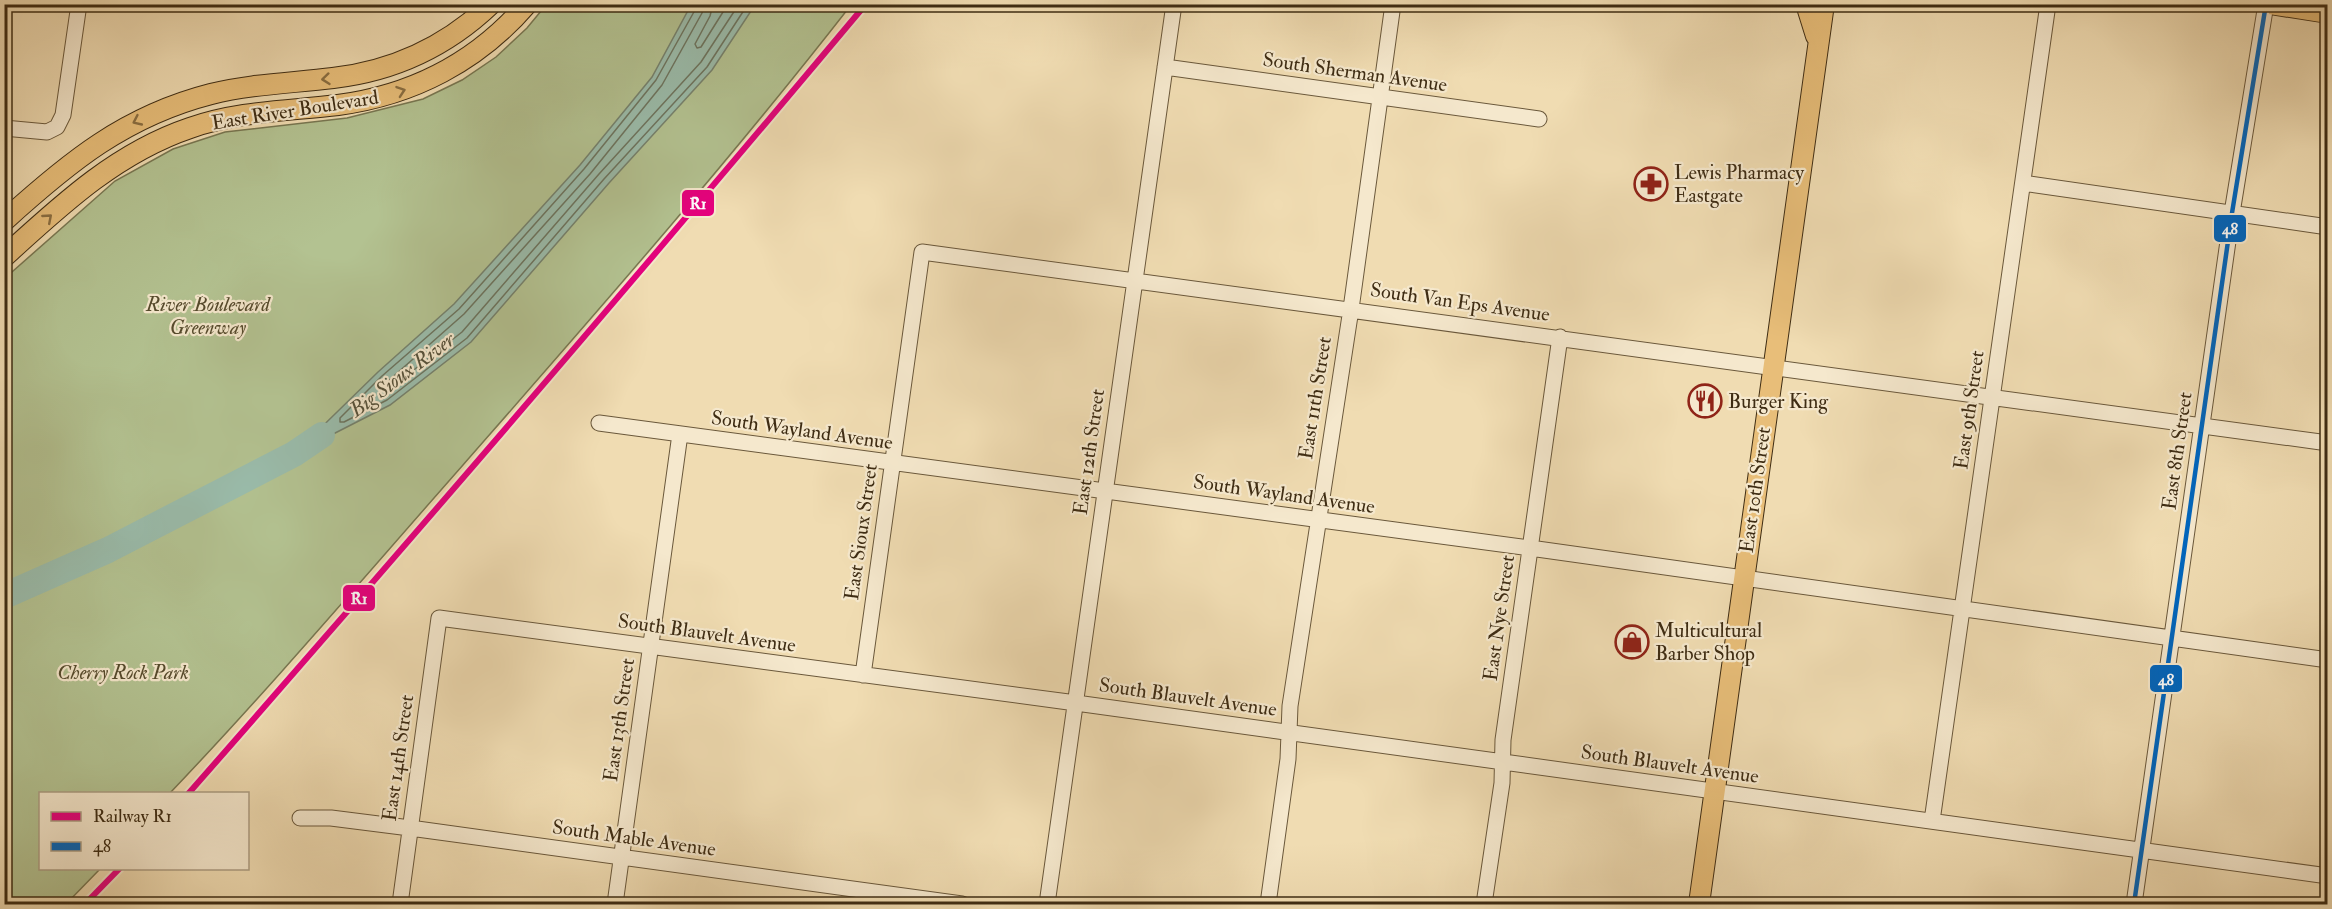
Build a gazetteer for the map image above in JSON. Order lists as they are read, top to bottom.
{
  "streets": {
    "main road": ["East River Boulevard", "East 10th Street"],
    "street": [
      "South Sherman Avenue",
      "South Van Eps Avenue",
      "East 11th Street",
      "East 9th Street",
      "South Wayland Avenue",
      "East 8th Street",
      "East 12th Street",
      "East Sioux Street",
      "East Nye Street",
      "South Blauvelt Avenue",
      "East 13th Street",
      "East 14th Street",
      "South Mable Avenue"
    ]
  },
  "crossings": [
    ["South Sherman Avenue", "East 11th Street"],
    ["South Sherman Avenue", "East 12th Street"],
    ["South Van Eps Avenue", "East 11th Street"],
    ["South Van Eps Avenue", "East 9th Street"],
    ["South Van Eps Avenue", "East 8th Street"],
    ["South Van Eps Avenue", "East 12th Street"],
    ["South Van Eps Avenue", "East 10th Street"],
    ["South Van Eps Avenue", "East Sioux Street"],
    ["South Van Eps Avenue", "East Nye Street"],
    ["East 11th Street", "South Wayland Avenue"],
    ["East 11th Street", "South Blauvelt Avenue"],
    ["East 9th Street", "South Wayland Avenue"],
    ["East 9th Street", "South Blauvelt Avenue"],
    ["South Wayland Avenue", "East 8th Street"],
    ["South Wayland Avenue", "East 12th Street"],
    ["South Wayland Avenue", "East 10th Street"],
    ["South Wayland Avenue", "East Sioux Street"],
    ["South Wayland Avenue", "East Nye Street"],
    ["South Wayland Avenue", "East 13th Street"],
    ["East 8th Street", "South Blauvelt Avenue"],
    ["East 12th Street", "South Blauvelt Avenue"],
    ["East 10th Street", "South Blauvelt Avenue"],
    ["East Sioux Street", "South Blauvelt Avenue"],
    ["East Nye Street", "South Blauvelt Avenue"],
    ["South Blauvelt Avenue", "East 13th Street"],
    ["South Blauvelt Avenue", "East 14th Street"],
    ["East 13th Street", "South Mable Avenue"],
    ["East 14th Street", "South Mable Avenue"]
  ],
  "water": ["Big Sioux River"],
  "parks": ["River Boulevard Greenway", "Cherry Rock Park"],
  "places": {
    "pharmacy": ["Lewis Pharmacy Eastgate"],
    "restaurant": ["Burger King"],
    "shop": ["Multicultural Barber Shop"]
  },
  "lines": ["rail line R1", "transit line 48"],
  "legend": ["Railway R1", "48"]
}
